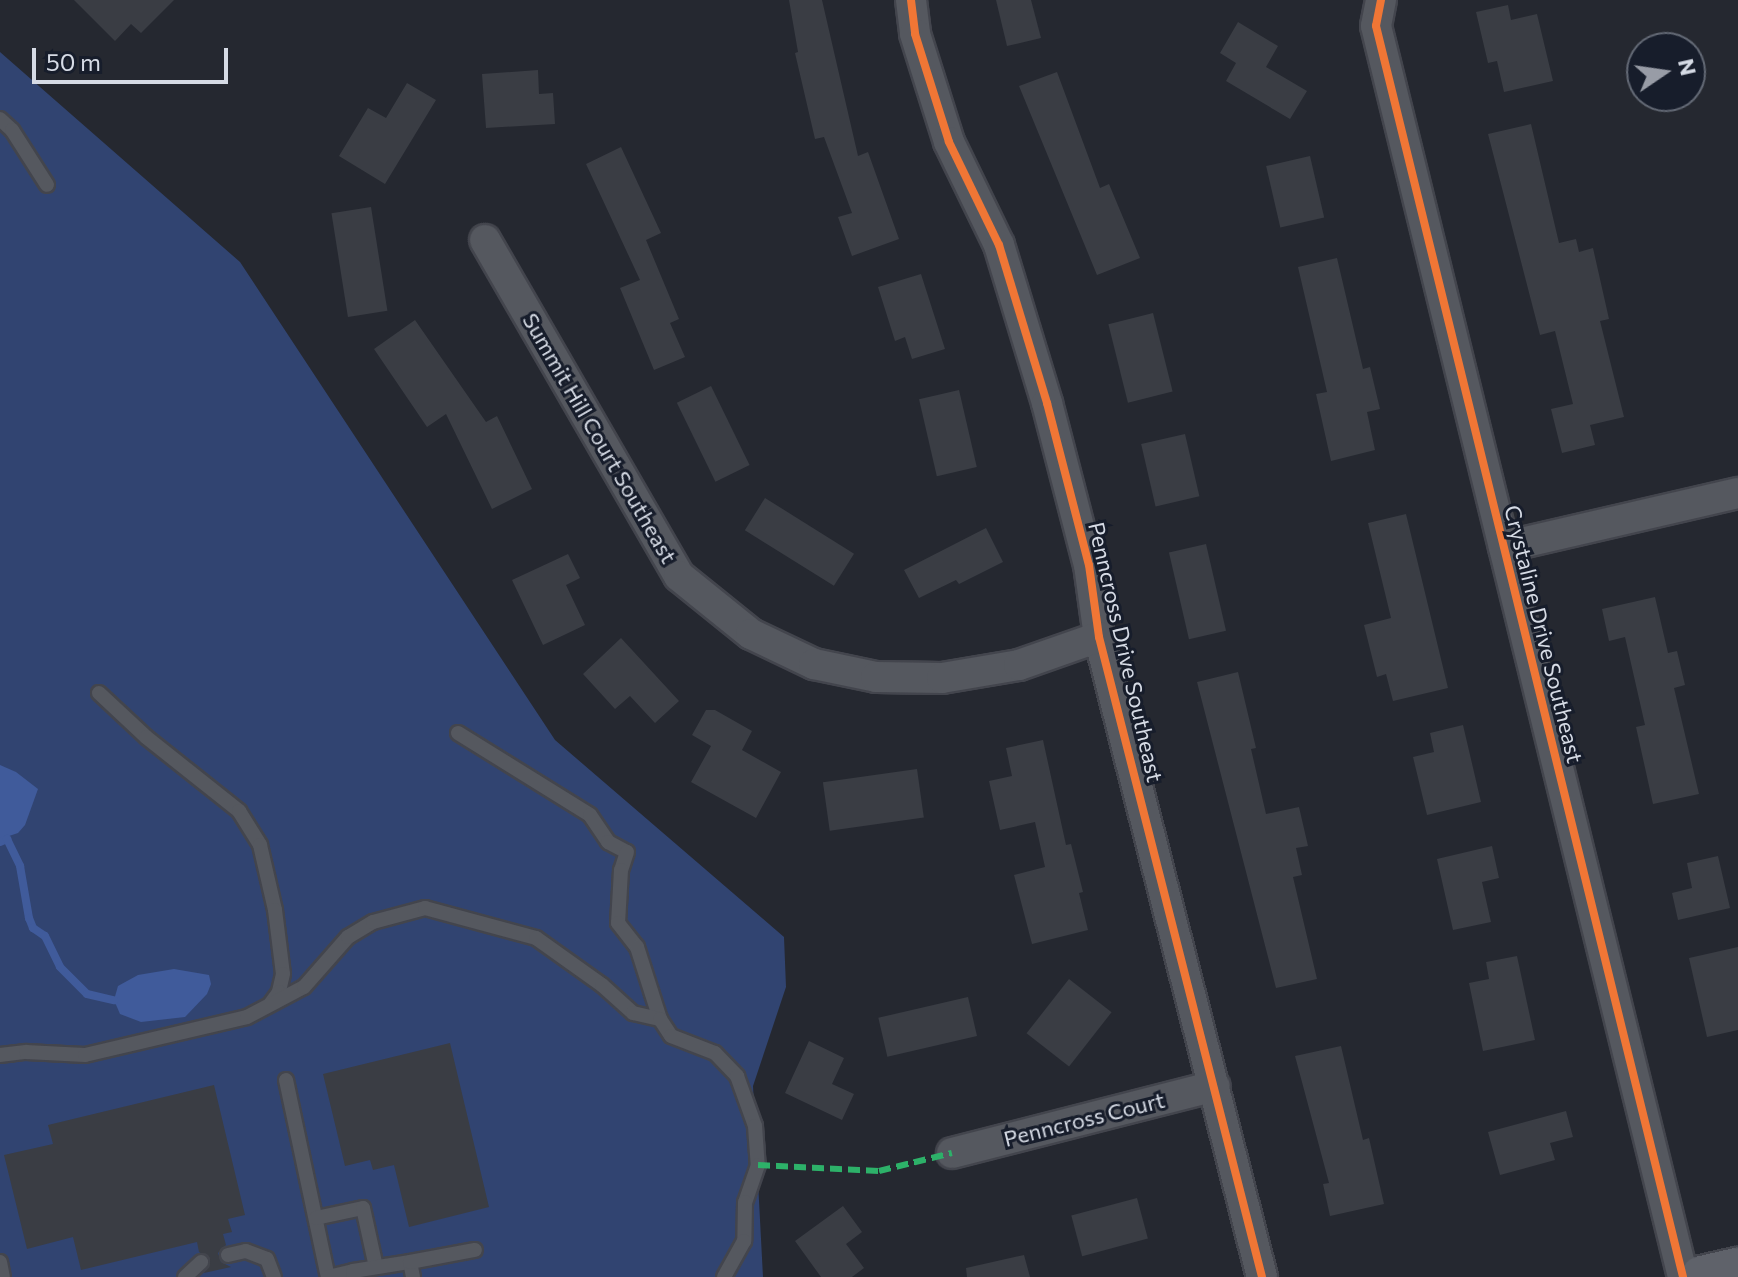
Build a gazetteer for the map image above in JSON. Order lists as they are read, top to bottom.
{
  "streets": {
    "street": [
      "Summit Hill Court Southeast",
      "Crystaline Drive Southeast",
      "Penncross Drive Southeast",
      "Penncross Court"
    ]
  },
  "crossings": [
    ["Summit Hill Court Southeast", "Penncross Drive Southeast"],
    ["Penncross Drive Southeast", "Penncross Court"]
  ],
  "scale_bar": "50 m",
  "north": "right"
}
